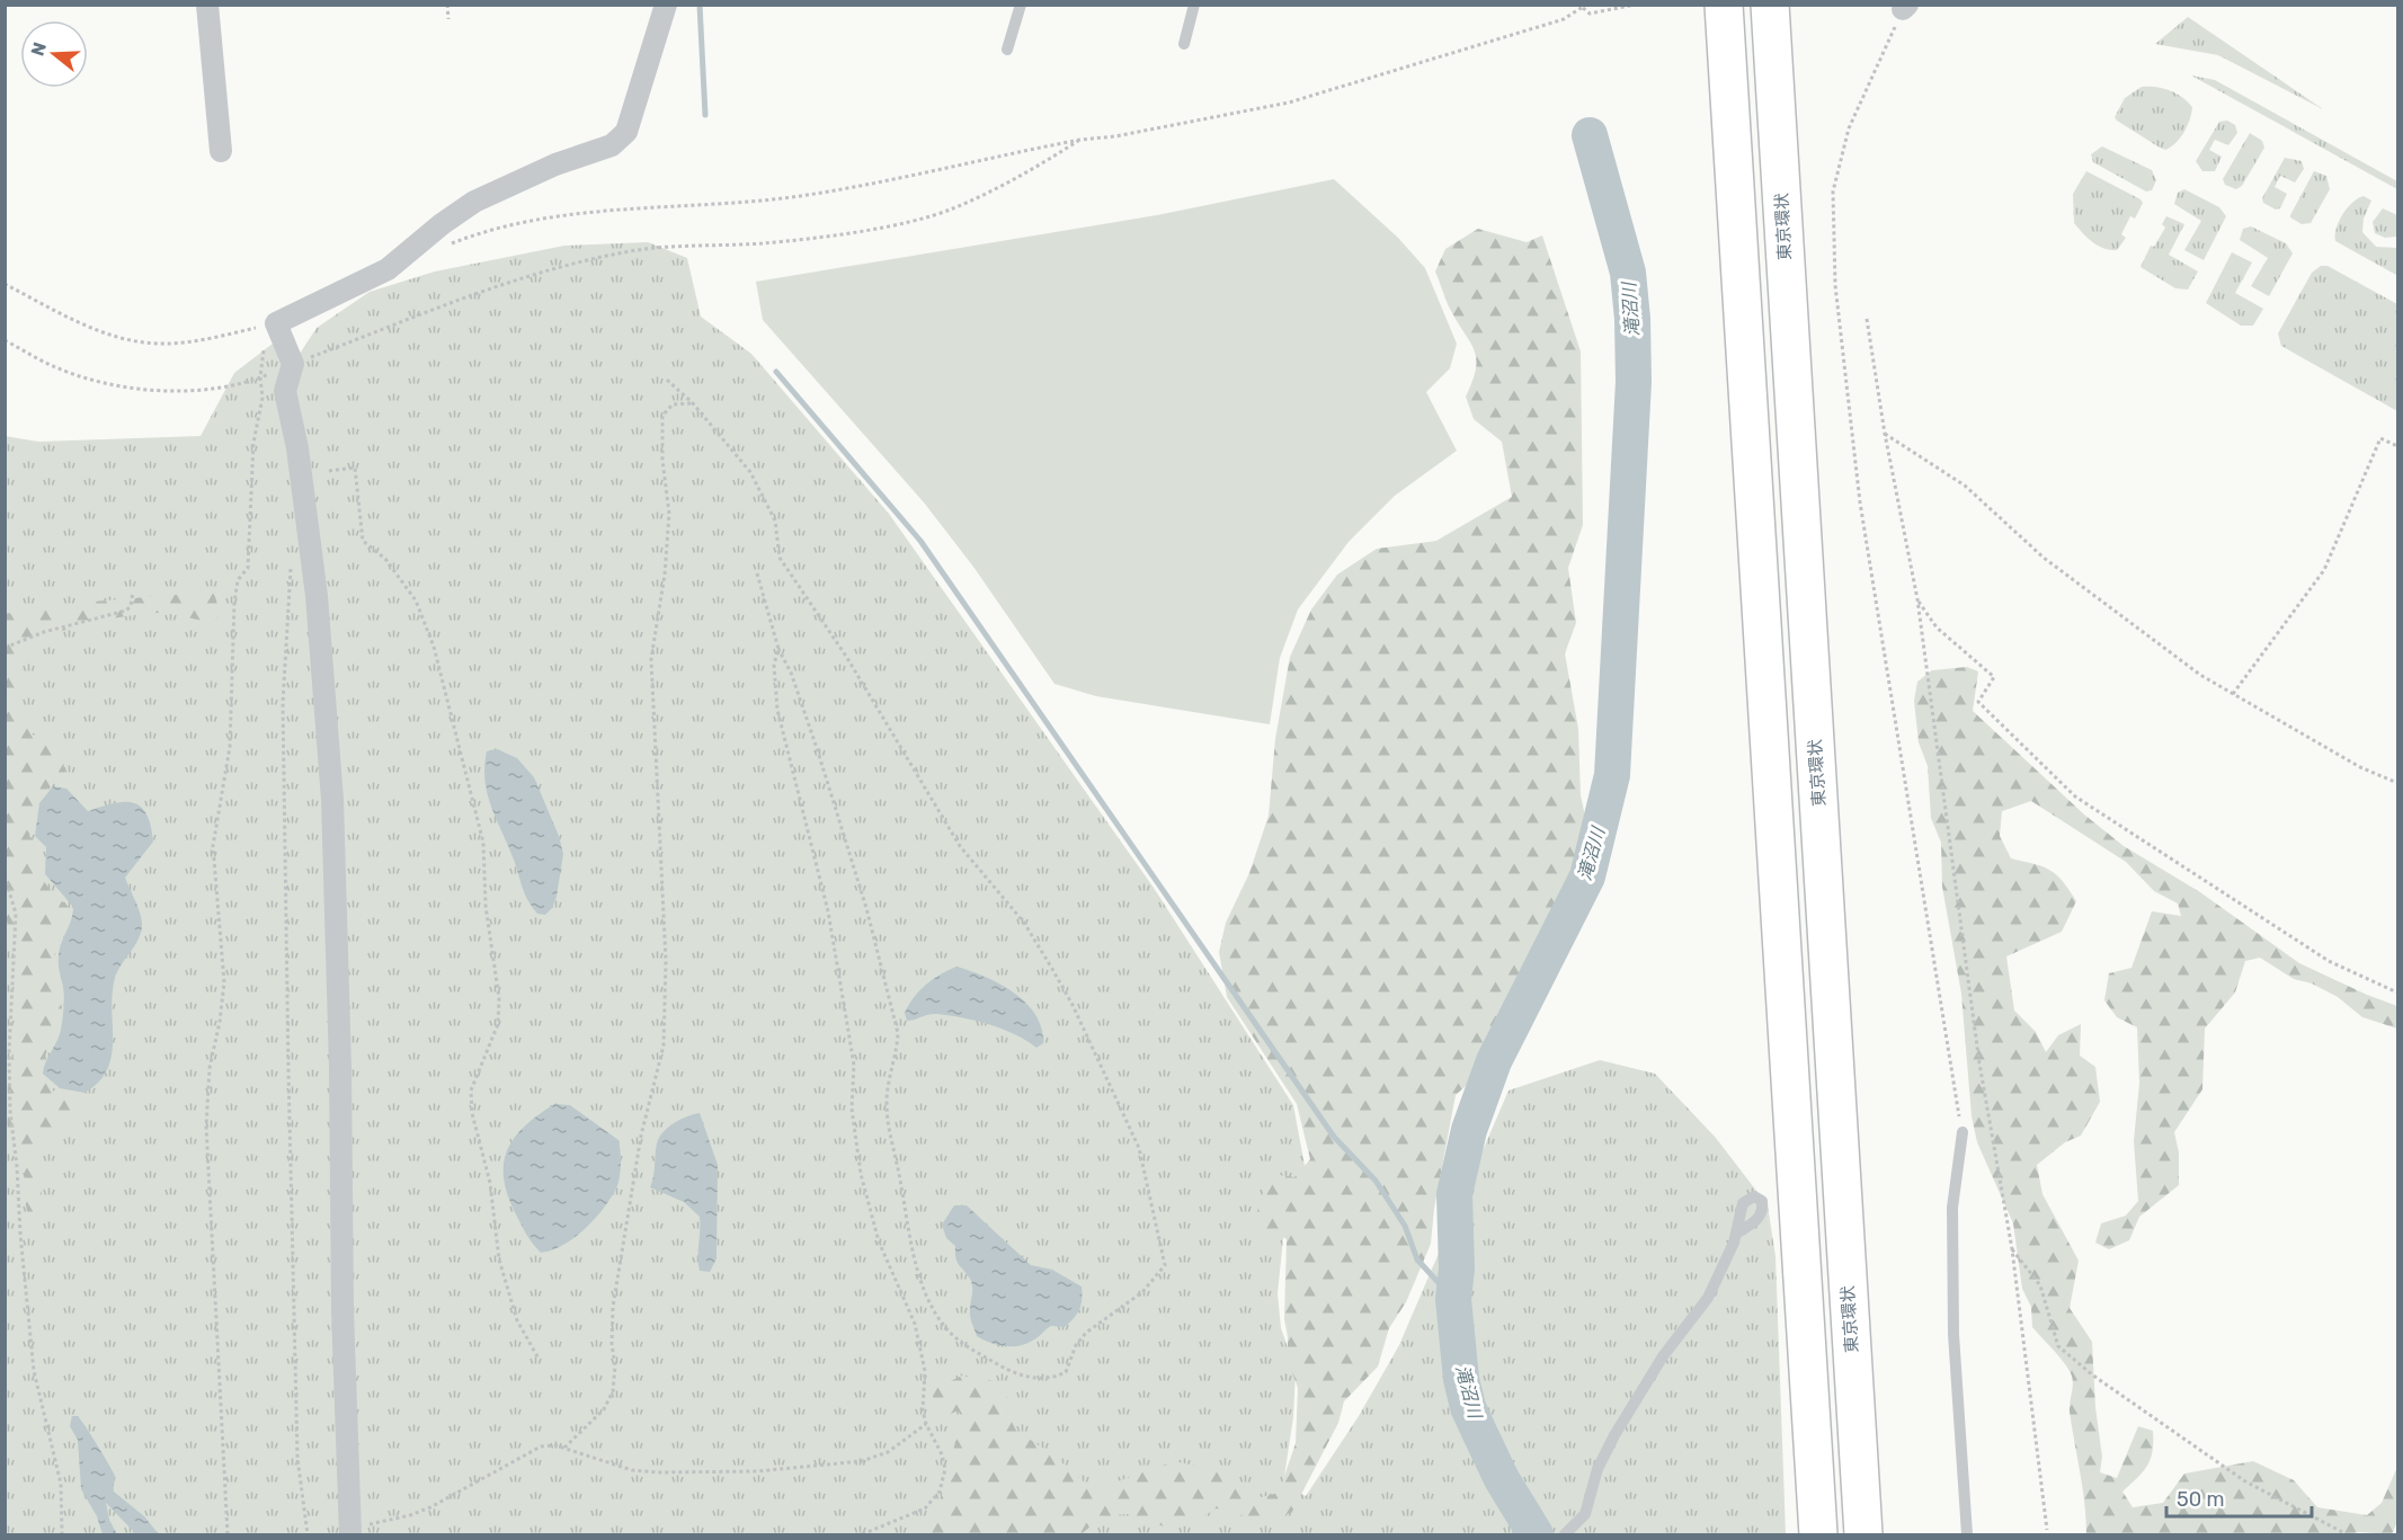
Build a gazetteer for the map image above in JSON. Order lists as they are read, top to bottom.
{
  "streets": {
    "highway": ["東京環状"]
  },
  "water": ["滝沼川"],
  "scale_bar": "50 m",
  "north": "left"
}
